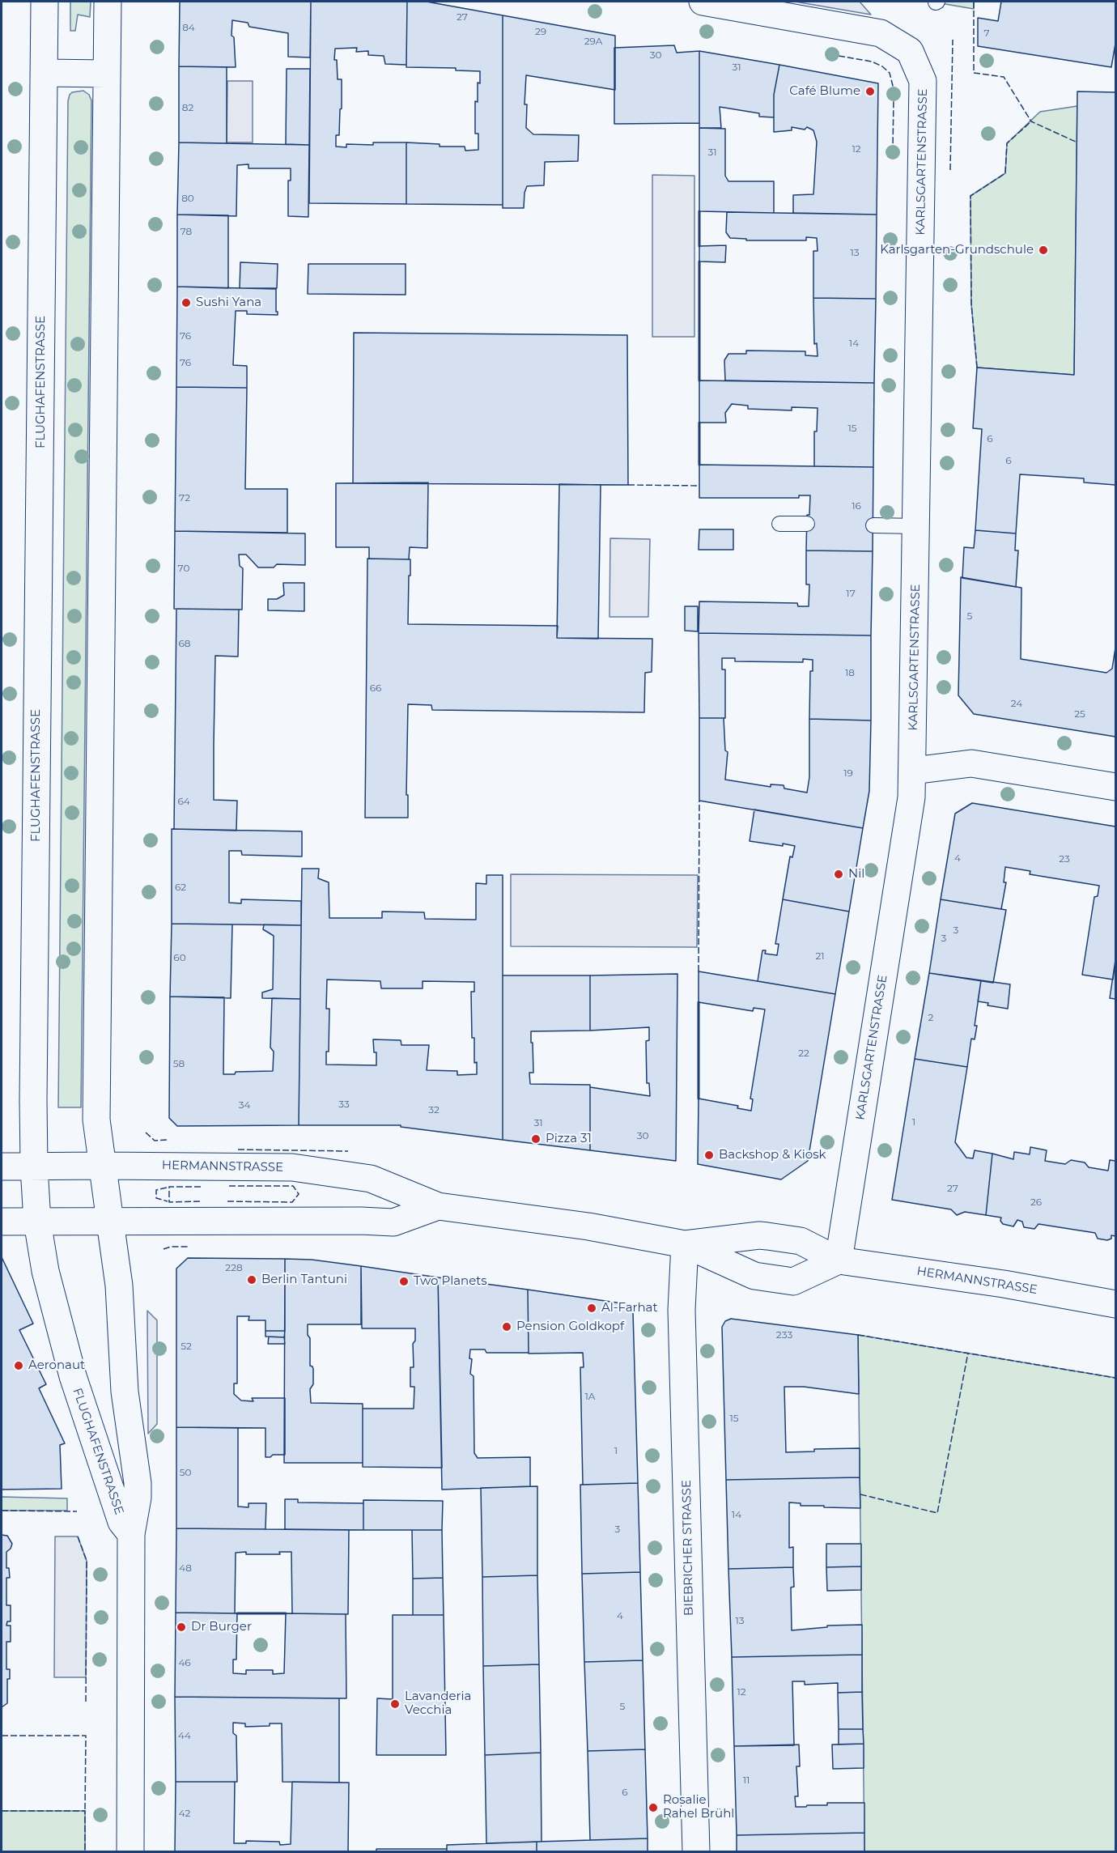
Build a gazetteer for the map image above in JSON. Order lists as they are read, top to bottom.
{
  "streets": {
    "main road": [
      "KARLSGARTENSTRASSE",
      "FLUGHAFENSTRASSE",
      "HERMANNSTRASSE",
      "BIEBRICHER STRASSE"
    ]
  },
  "crossings": [
    ["KARLSGARTENSTRASSE", "HERMANNSTRASSE"],
    ["FLUGHAFENSTRASSE", "HERMANNSTRASSE"],
    ["HERMANNSTRASSE", "BIEBRICHER STRASSE"]
  ],
  "places": [
    "Café Blume",
    "Karlsgarten-Grundschule",
    "Sushi Yana",
    "Nil",
    "Pizza 31",
    "Backshop & Kiosk",
    "Berlin Tantuni",
    "Two Planets",
    "Al-Farhat",
    "Pension Goldkopf",
    "Aeronaut",
    "Dr Burger",
    "Lavanderia Vecchia",
    "Rosalie Rahel Brühl"
  ],
  "house_numbers": [
    "27",
    "84",
    "29",
    "7",
    "29A",
    "30",
    "31",
    "82",
    "12",
    "31",
    "80",
    "78",
    "13",
    "76",
    "14",
    "76",
    "15",
    "6",
    "6",
    "72",
    "16",
    "70",
    "17",
    "5",
    "68",
    "18",
    "66",
    "24",
    "25",
    "19",
    "64",
    "4",
    "23",
    "62",
    "3",
    "3",
    "21",
    "60",
    "2",
    "22",
    "58",
    "33",
    "34",
    "32",
    "1",
    "31",
    "30",
    "27",
    "26",
    "228",
    "233",
    "52",
    "1A",
    "15",
    "1",
    "50",
    "14",
    "3",
    "48",
    "4",
    "13",
    "46",
    "12",
    "5",
    "44",
    "11",
    "6",
    "42"
  ]
}
